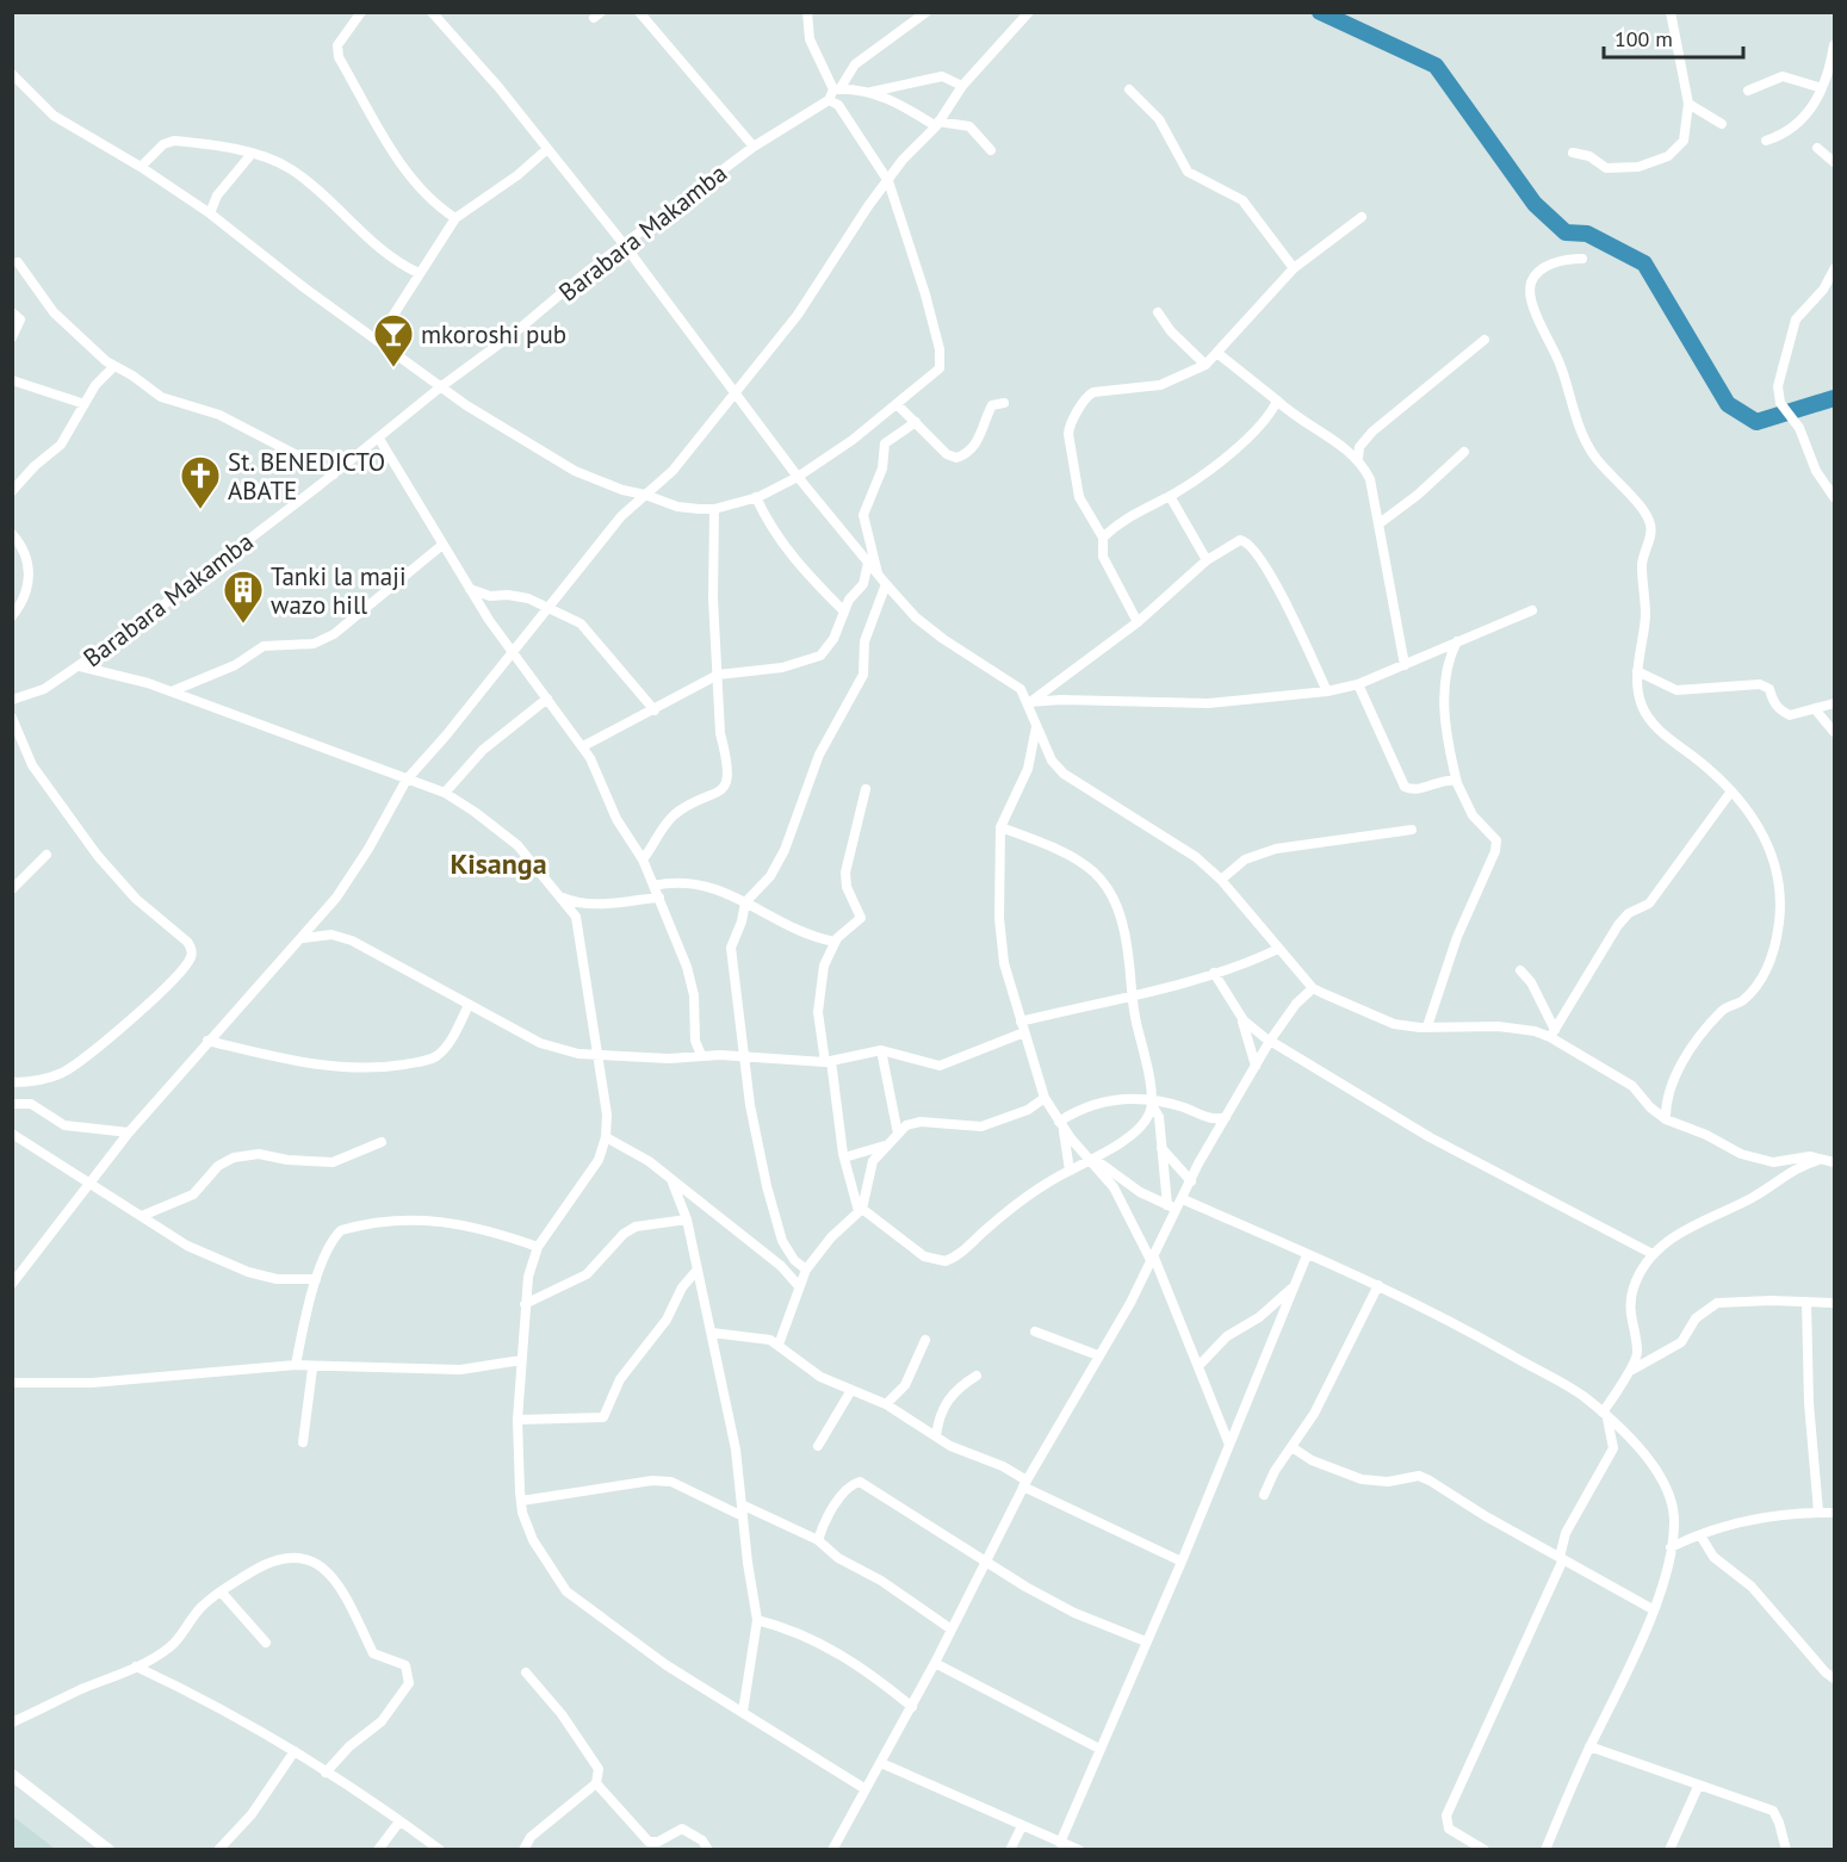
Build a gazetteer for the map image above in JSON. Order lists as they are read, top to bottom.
{
  "streets": {
    "street": ["Barabara Makamba"]
  },
  "districts": ["Kisanga"],
  "places": {
    "bar": ["mkoroshi pub"],
    "church": ["St. BENEDICTO ABATE"],
    "building": ["Tanki la maji wazo hill"]
  },
  "scale_bar": "100 m"
}
